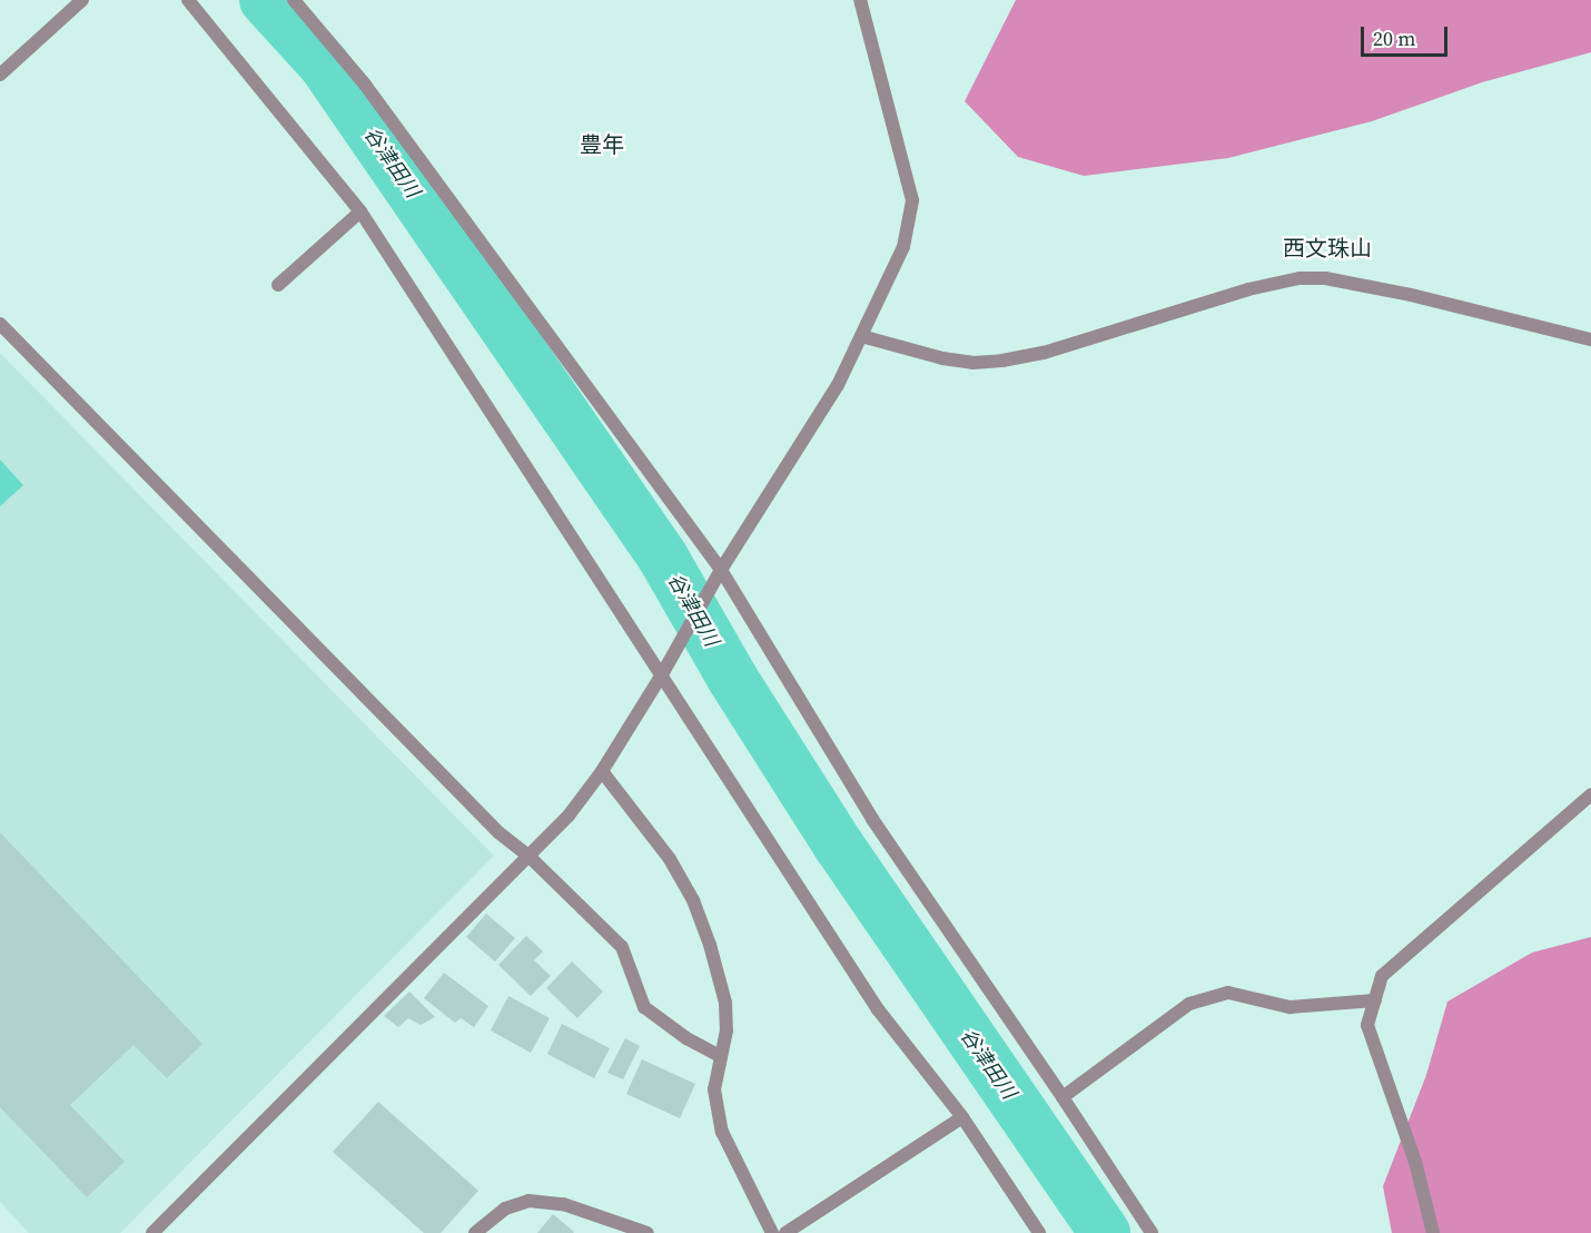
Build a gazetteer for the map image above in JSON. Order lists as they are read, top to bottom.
{
  "districts": ["豊年", "西文珠山"],
  "water": ["谷津田川"],
  "scale_bar": "20 m"
}
